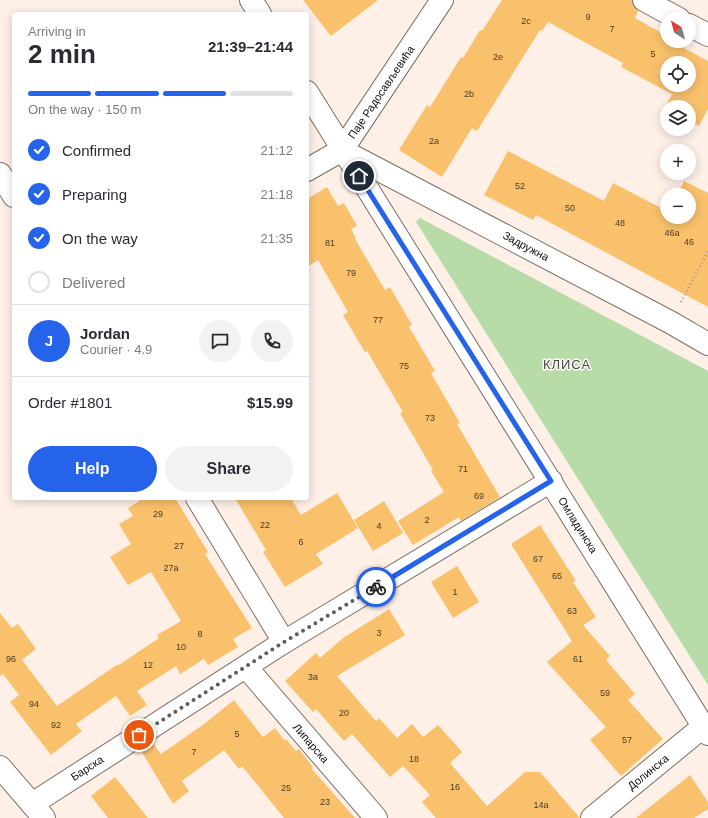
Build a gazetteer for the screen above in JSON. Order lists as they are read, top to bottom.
{
  "streets": {
    "street": [
      "Паје Радосављевића",
      "Задружна",
      "Омладинска",
      "Липарска",
      "Барска",
      "Долинска"
    ]
  },
  "crossings": [
    ["Паје Радосављевића", "Задружна"],
    ["Паје Радосављевића", "Омладинска"],
    ["Задружна", "Омладинска"],
    ["Омладинска", "Барска"],
    ["Омладинска", "Долинска"],
    ["Липарска", "Барска"]
  ],
  "districts": ["КЛИСА"],
  "house_numbers": [
    "9",
    "2c",
    "7",
    "5",
    "2e",
    "2b",
    "2a",
    "52",
    "50",
    "48",
    "46a",
    "46",
    "81",
    "79",
    "77",
    "75",
    "73",
    "71",
    "69",
    "29",
    "2",
    "22",
    "4",
    "6",
    "27",
    "67",
    "27a",
    "65",
    "1",
    "63",
    "3",
    "8",
    "10",
    "96",
    "61",
    "12",
    "3a",
    "59",
    "94",
    "20",
    "92",
    "5",
    "57",
    "7",
    "18",
    "16",
    "25",
    "23",
    "14a"
  ],
  "north": "top left",
  "page": {
    "map_buttons": ["+", "−"],
    "heading": ["2 min", "Arriving in", "21:39–21:44"],
    "panel": [
      "Jordan",
      "Courier · 4.9",
      "Order #1801",
      "$15.99"
    ],
    "bar": "On the way · 150 m",
    "list": [
      ["Confirmed", "21:12"],
      ["Preparing", "21:18"],
      ["On the way", "21:35"],
      "Delivered"
    ],
    "round": "J",
    "buttons": ["Help", "Share"]
  }
}
